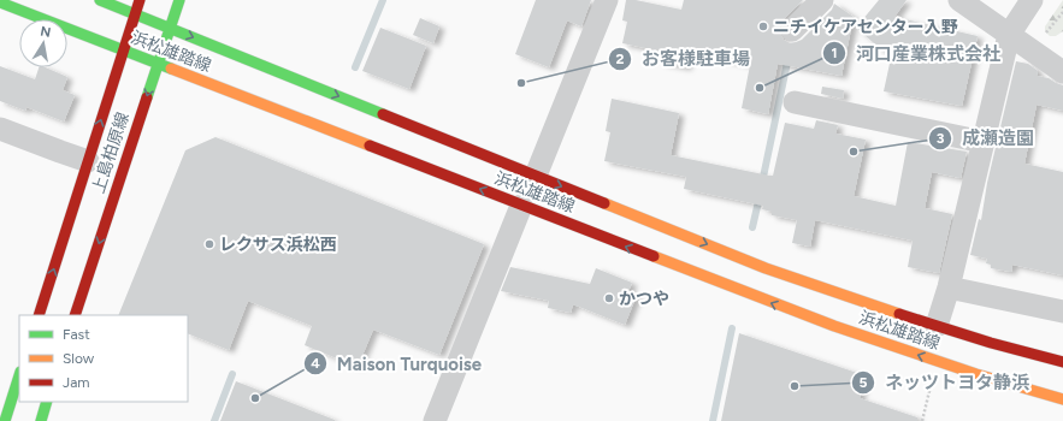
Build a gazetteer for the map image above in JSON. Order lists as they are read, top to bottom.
{
  "streets": {
    "main road": ["浜松雄踏線", "上島柏原線"]
  },
  "crossings": [
    ["浜松雄踏線", "上島柏原線"]
  ],
  "places": [
    "ニチイケアセンター入野",
    "お客様駐車場",
    "河口産業株式会社",
    "成瀬造園",
    "レクサス浜松西",
    "かつや",
    "ネッツトヨタ静浜",
    "Maison Turquoise"
  ],
  "legend": ["Fast", "Slow", "Jam"],
  "north": "top"
}
